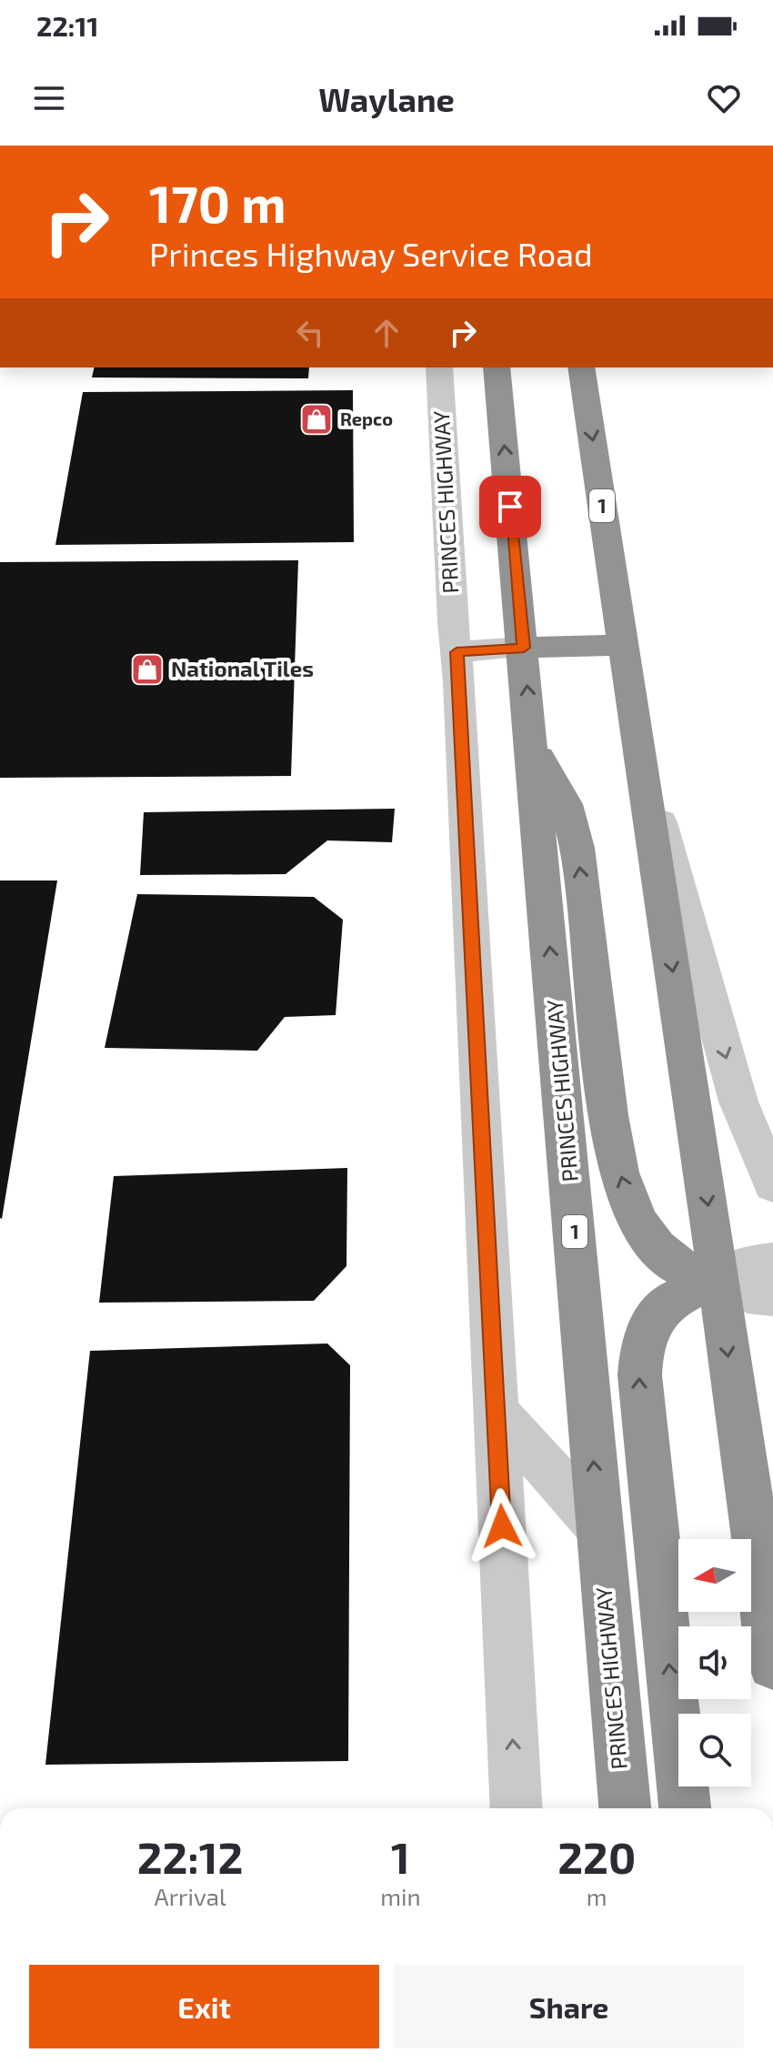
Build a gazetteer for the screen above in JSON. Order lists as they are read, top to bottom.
{
  "streets": {
    "highway": ["PRINCES HIGHWAY", "1"]
  },
  "places": {
    "shop": ["Repco", "National Tiles"]
  },
  "north": "left",
  "page": {
    "status": "22:11",
    "header": "Waylane",
    "turn": ["170 m", "Princes Highway Service Road"],
    "eta": [
      "22:12",
      "Arrival",
      "1",
      "min",
      "220",
      "m"
    ],
    "buttons": ["Exit", "Share"]
  }
}
